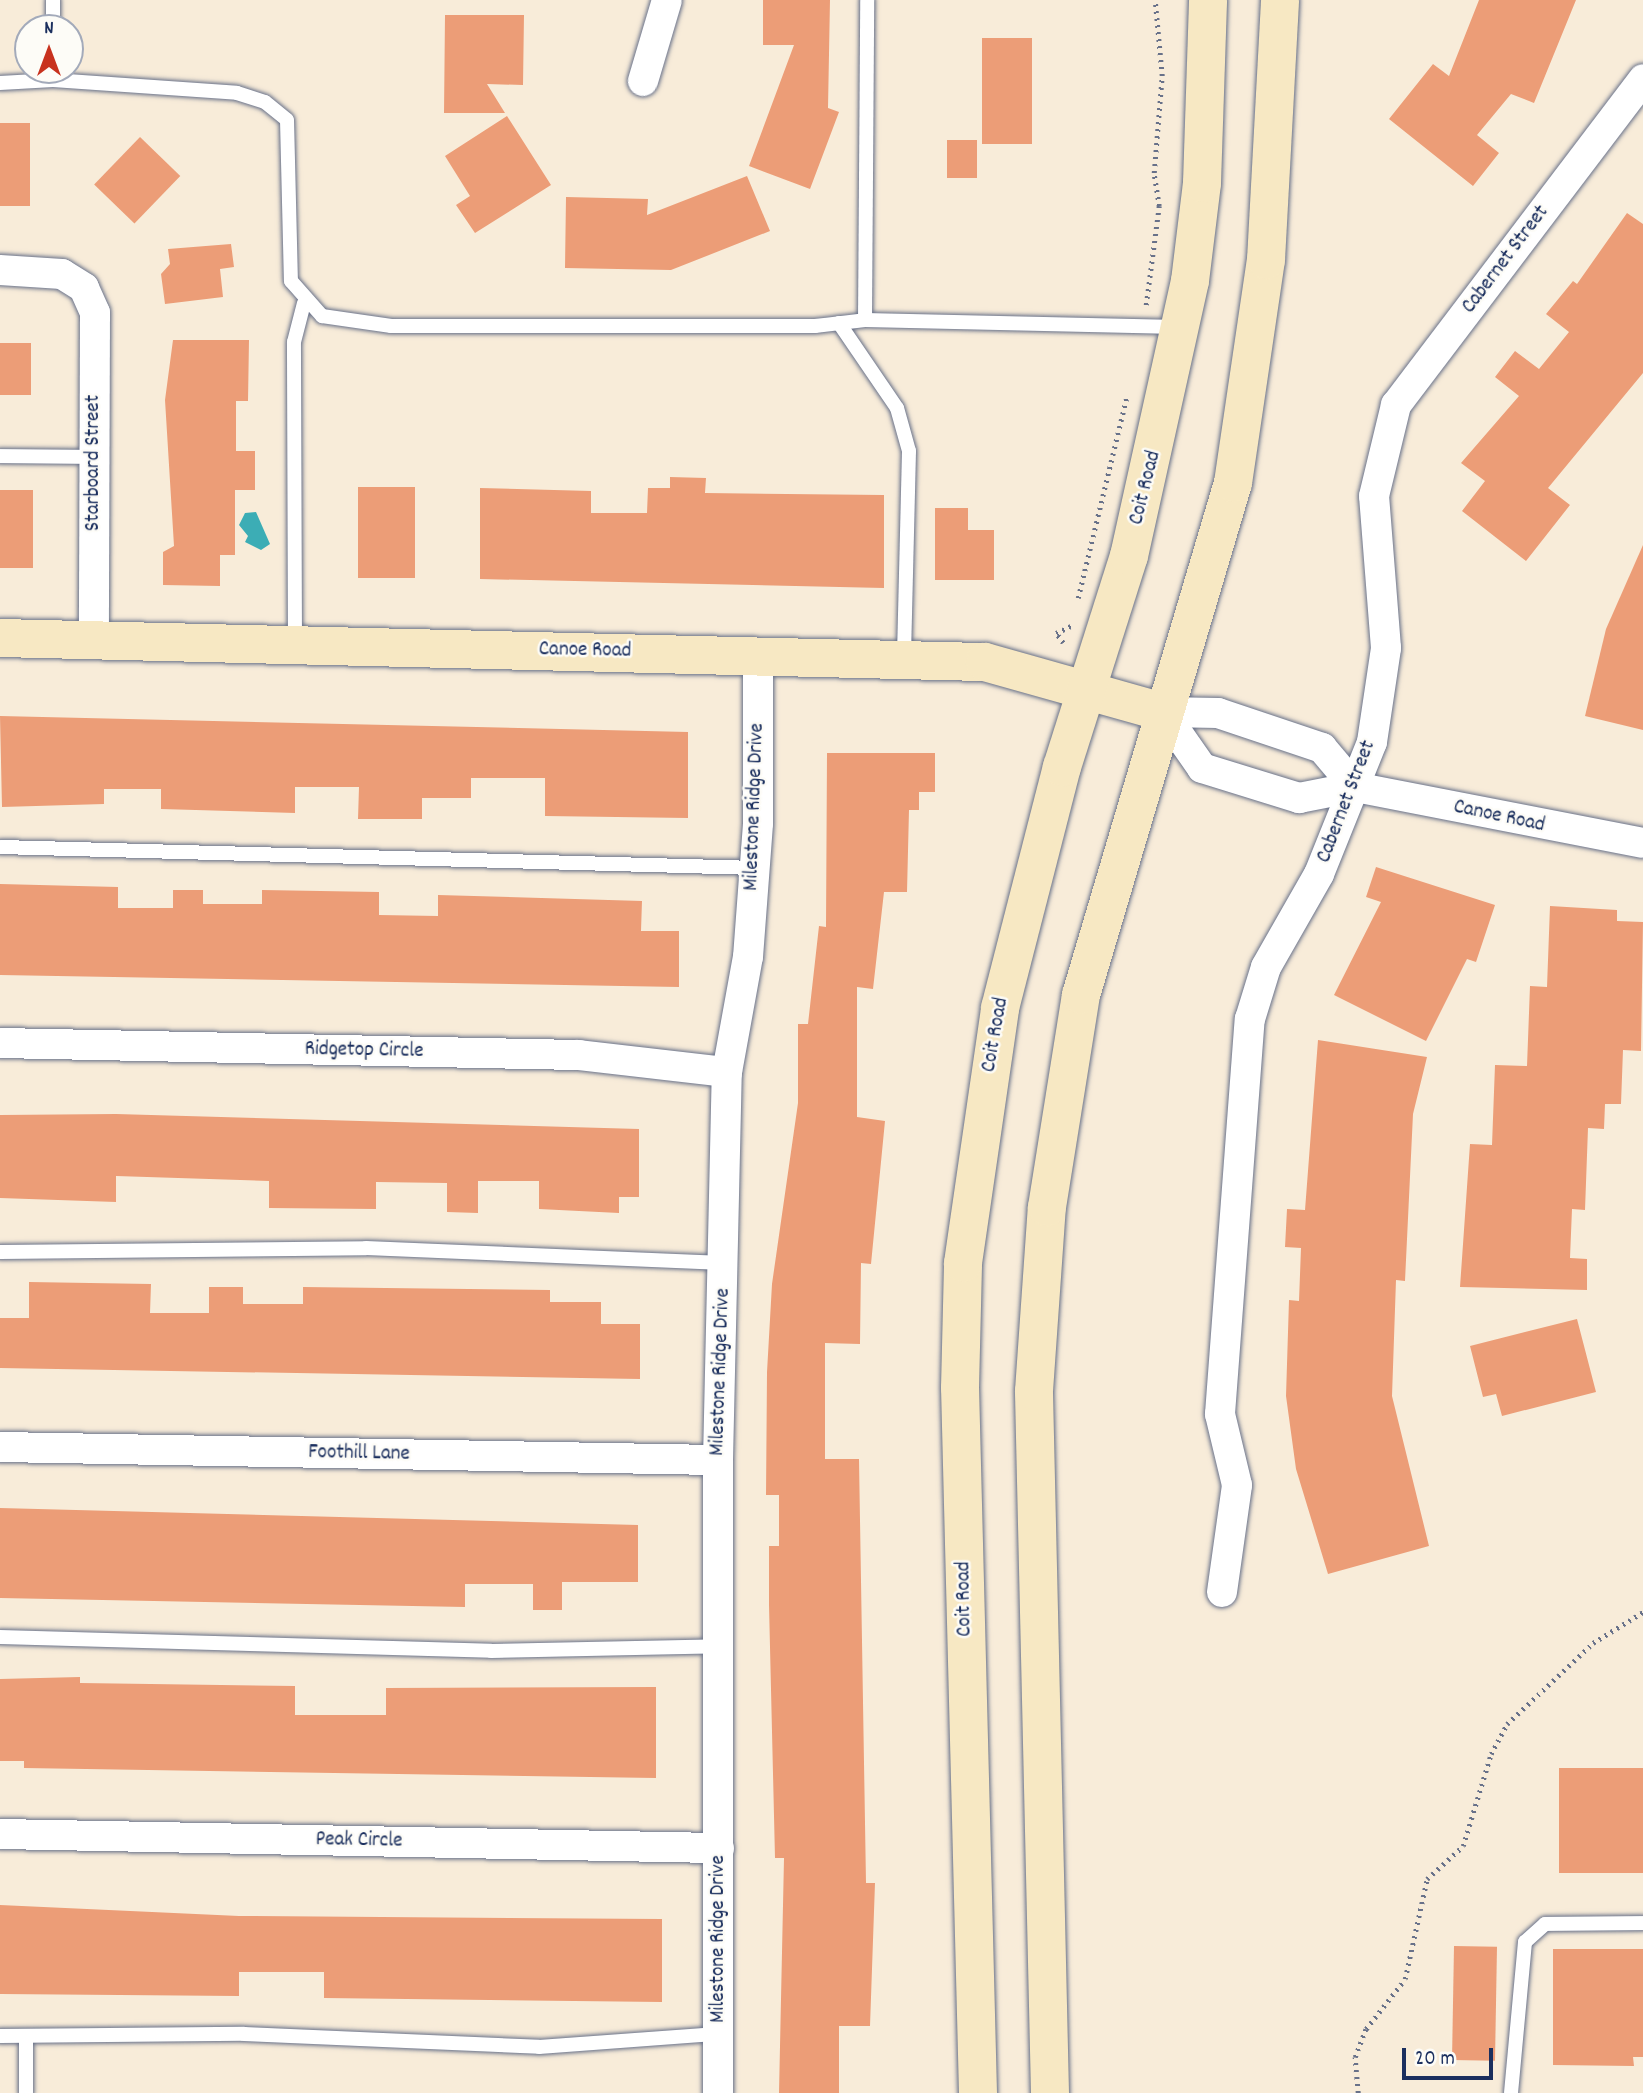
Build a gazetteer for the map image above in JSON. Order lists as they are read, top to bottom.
{
  "streets": {
    "main road": ["Coit Road", "Canoe Road"],
    "street": [
      "Cabernet Street",
      "Starboard Street",
      "Milestone Ridge Drive",
      "Ridgetop Circle",
      "Foothill Lane",
      "Peak Circle"
    ]
  },
  "crossings": [
    ["Cabernet Street", "Canoe Road"],
    ["Starboard Street", "Canoe Road"],
    ["Coit Road", "Canoe Road"],
    ["Canoe Road", "Milestone Ridge Drive"],
    ["Milestone Ridge Drive", "Ridgetop Circle"],
    ["Milestone Ridge Drive", "Foothill Lane"],
    ["Milestone Ridge Drive", "Peak Circle"]
  ],
  "scale_bar": "20 m",
  "north": "top"
}
